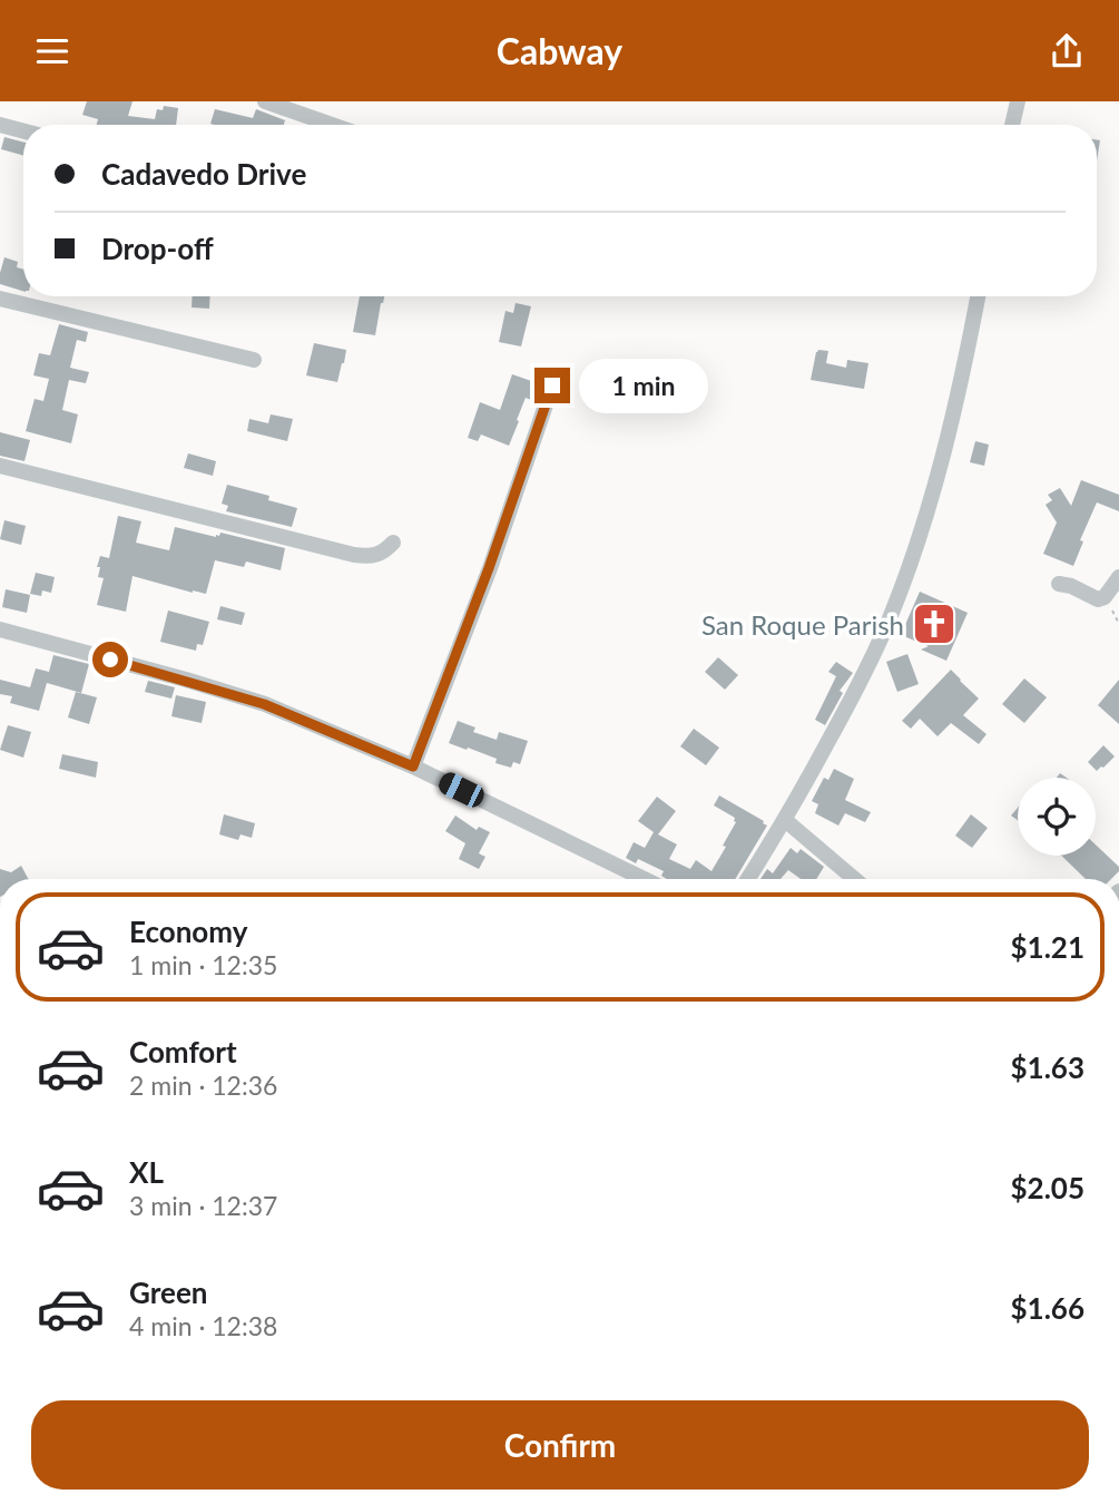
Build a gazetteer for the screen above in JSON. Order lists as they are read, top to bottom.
{
  "places": {
    "church": ["San Roque Parish"]
  },
  "page": {
    "header": "Cabway",
    "banner": ["Cadavedo Drive", "Drop-off"],
    "bubble": "1 min",
    "list": [
      {
        "name": "Economy",
        "note": "1 min · 12:35",
        "value": "$1.21"
      },
      {
        "name": "Comfort",
        "note": "2 min · 12:36",
        "value": "$1.63"
      },
      {
        "name": "XL",
        "note": "3 min · 12:37",
        "value": "$2.05"
      },
      {
        "name": "Green",
        "note": "4 min · 12:38",
        "value": "$1.66"
      }
    ],
    "buttons": "Confirm"
  }
}
